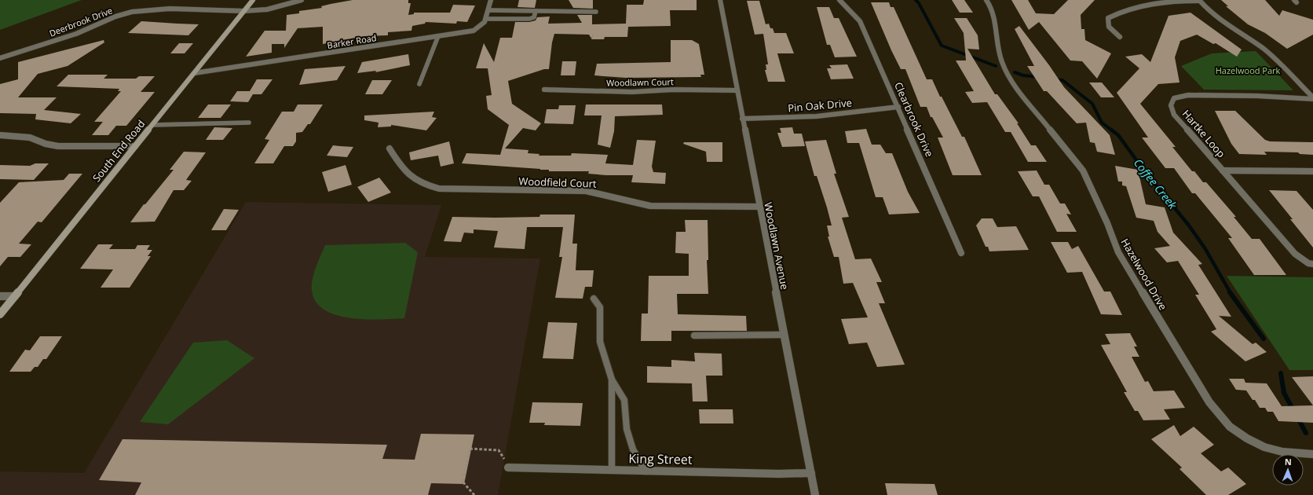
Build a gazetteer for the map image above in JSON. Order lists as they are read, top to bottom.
{
  "streets": {
    "main road": ["South End Road"],
    "street": [
      "Deerbrook Drive",
      "Barker Road",
      "Woodlawn Court",
      "Pin Oak Drive",
      "Clearbrook Drive",
      "Hartke Loop",
      "Woodfield Court",
      "Woodlawn Avenue",
      "Hazelwood Drive",
      "King Street"
    ]
  },
  "crossings": [
    ["Deerbrook Drive", "South End Road"],
    ["Barker Road", "South End Road"],
    ["Woodlawn Court", "Woodlawn Avenue"],
    ["Pin Oak Drive", "Clearbrook Drive"],
    ["Pin Oak Drive", "Woodlawn Avenue"],
    ["Woodfield Court", "Woodlawn Avenue"],
    ["Woodlawn Avenue", "King Street"]
  ],
  "water": ["Coffee Creek"],
  "parks": ["Hazelwood Park"],
  "north": "top"
}
